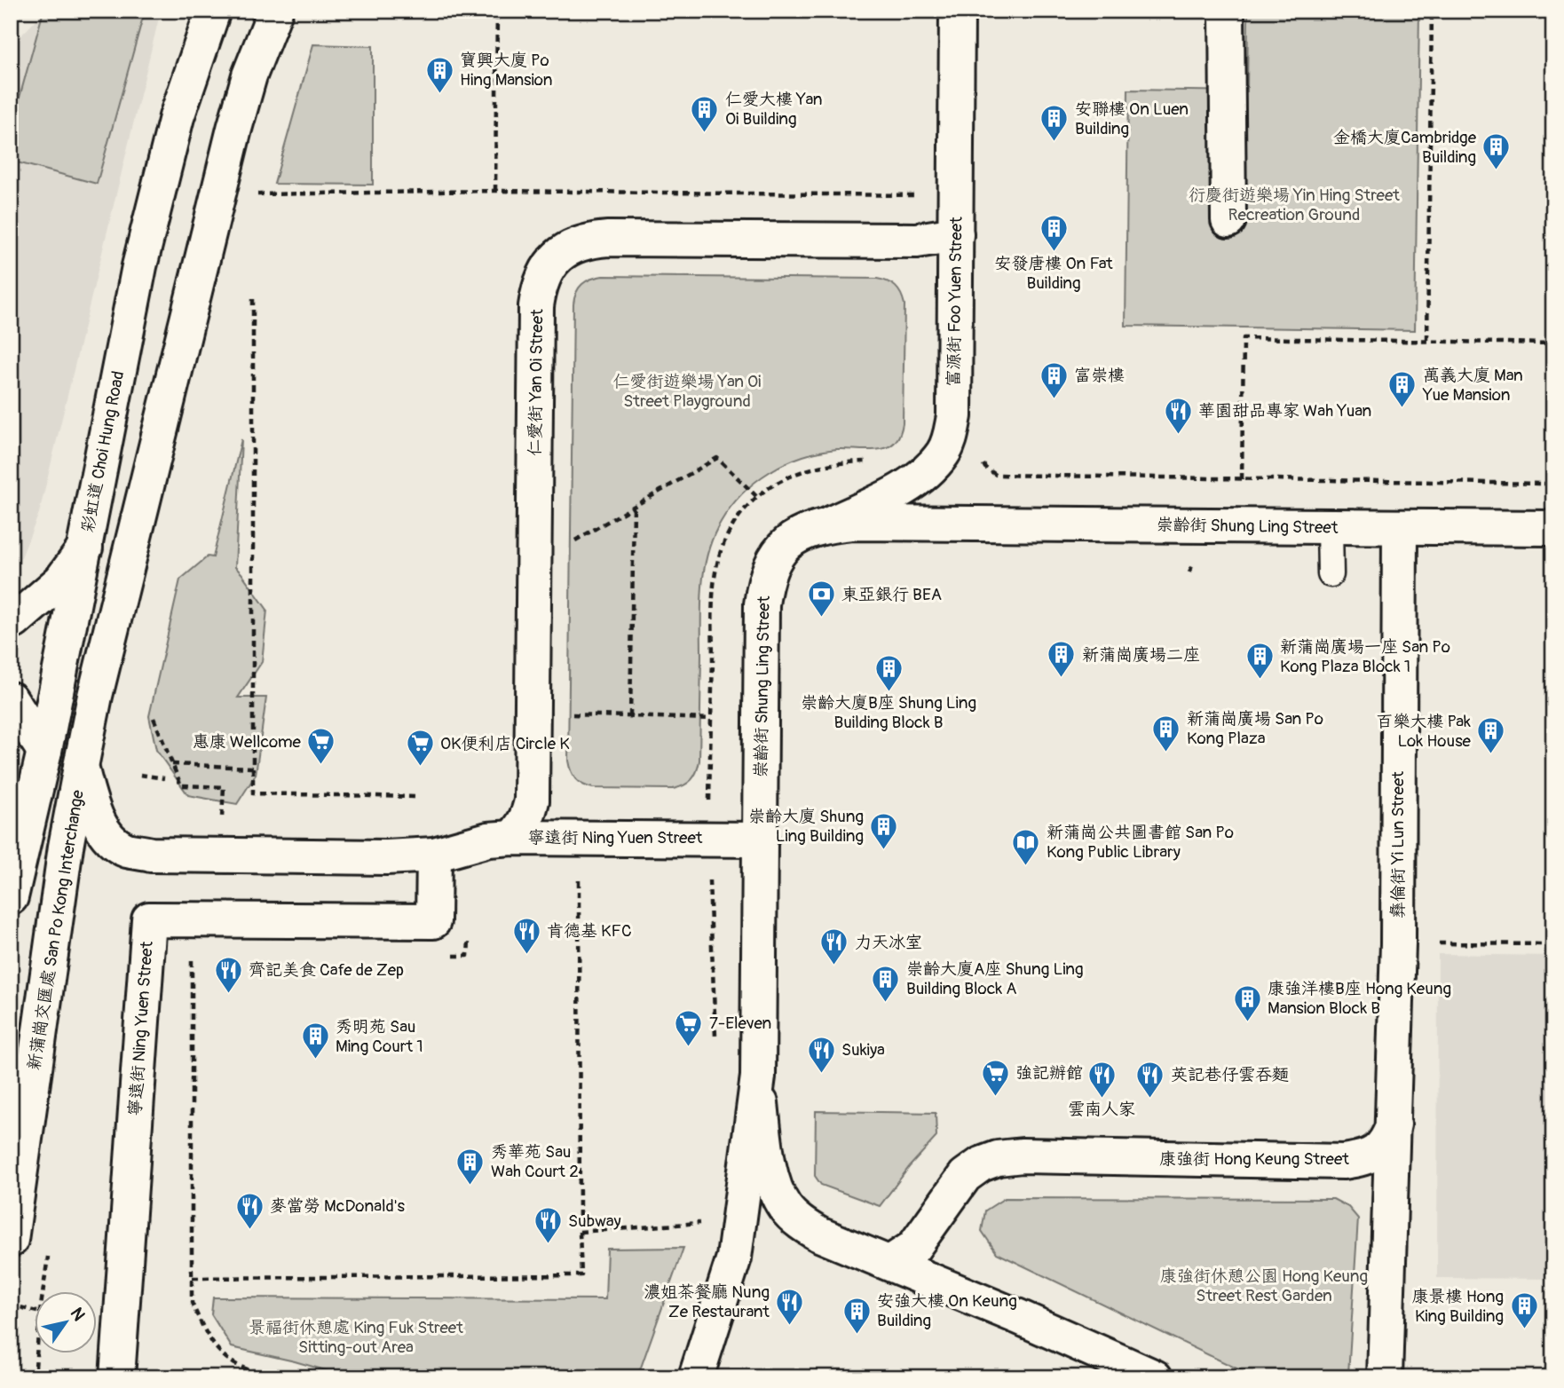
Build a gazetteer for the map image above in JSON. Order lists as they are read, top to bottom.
{
  "streets": {
    "street": [
      "富源街 Foo Yuen Street",
      "仁愛街 Yan Oi Street",
      "彩虹道 Choi Hung Road",
      "崇齡街 Shung Ling Street",
      "寧遠街 Ning Yuen Street",
      "彝倫街 Yi Lun Street",
      "新蒲崗交匯處 San Po Kong Interchange",
      "康強街 Hong Keung Street"
    ]
  },
  "crossings": [
    ["富源街 Foo Yuen Street", "仁愛街 Yan Oi Street"],
    ["富源街 Foo Yuen Street", "崇齡街 Shung Ling Street"],
    ["仁愛街 Yan Oi Street", "寧遠街 Ning Yuen Street"],
    ["崇齡街 Shung Ling Street", "寧遠街 Ning Yuen Street"],
    ["崇齡街 Shung Ling Street", "彝倫街 Yi Lun Street"],
    ["寧遠街 Ning Yuen Street", "新蒲崗交匯處 San Po Kong Interchange"],
    ["彝倫街 Yi Lun Street", "康強街 Hong Keung Street"]
  ],
  "parks": [
    "衍慶街遊樂場 Yin Hing Street Recreation Ground",
    "仁愛街遊樂場 Yan Oi Street Playground",
    "康強街休憩公園 Hong Keung Street Rest Garden",
    "景福街休憩處 King Fuk Street Sitting-out Area"
  ],
  "places": {
    "building": [
      "寶興大廈 Po Hing Mansion",
      "仁愛大樓 Yan Oi Building",
      "安聯樓 On Luen Building",
      "金橋大廈Cambridge Building",
      "安發唐樓 On Fat Building",
      "富崇樓",
      "萬義大廈 Man Yue Mansion",
      "新蒲崗廣場二座",
      "新蒲崗廣場一座 San Po Kong Plaza Block 1",
      "崇齡大廈B座 Shung Ling Building Block B",
      "新蒲崗廣場 San Po Kong Plaza",
      "百樂大樓 Pak Lok House",
      "崇齡大廈 Shung Ling Building",
      "崇齡大廈A座 Shung Ling Building Block A",
      "康強洋樓B座 Hong Keung Mansion Block B",
      "秀明苑 Sau Ming Court 1",
      "秀華苑 Sau Wah Court 2",
      "康景樓 Hong King Building",
      "安強大樓 On Keung Building"
    ],
    "restaurant": [
      "華園甜品專家 Wah Yuan",
      "肯德基 KFC",
      "力天冰室",
      "齊記美食 Cafe de Zep",
      "Sukiya",
      "雲南人家",
      "英記巷仔雲吞麵",
      "麥當勞 McDonald's",
      "Subway",
      "濃姐茶餐廳 Nung Ze Restaurant"
    ],
    "bank": ["東亞銀行 BEA"],
    "supermarket": [
      "惠康 Wellcome",
      "OK便利店 Circle K",
      "7-Eleven",
      "強記辦館"
    ],
    "library": ["新蒲崗公共圖書館 San Po Kong Public Library"]
  },
  "north": "top right"
}
